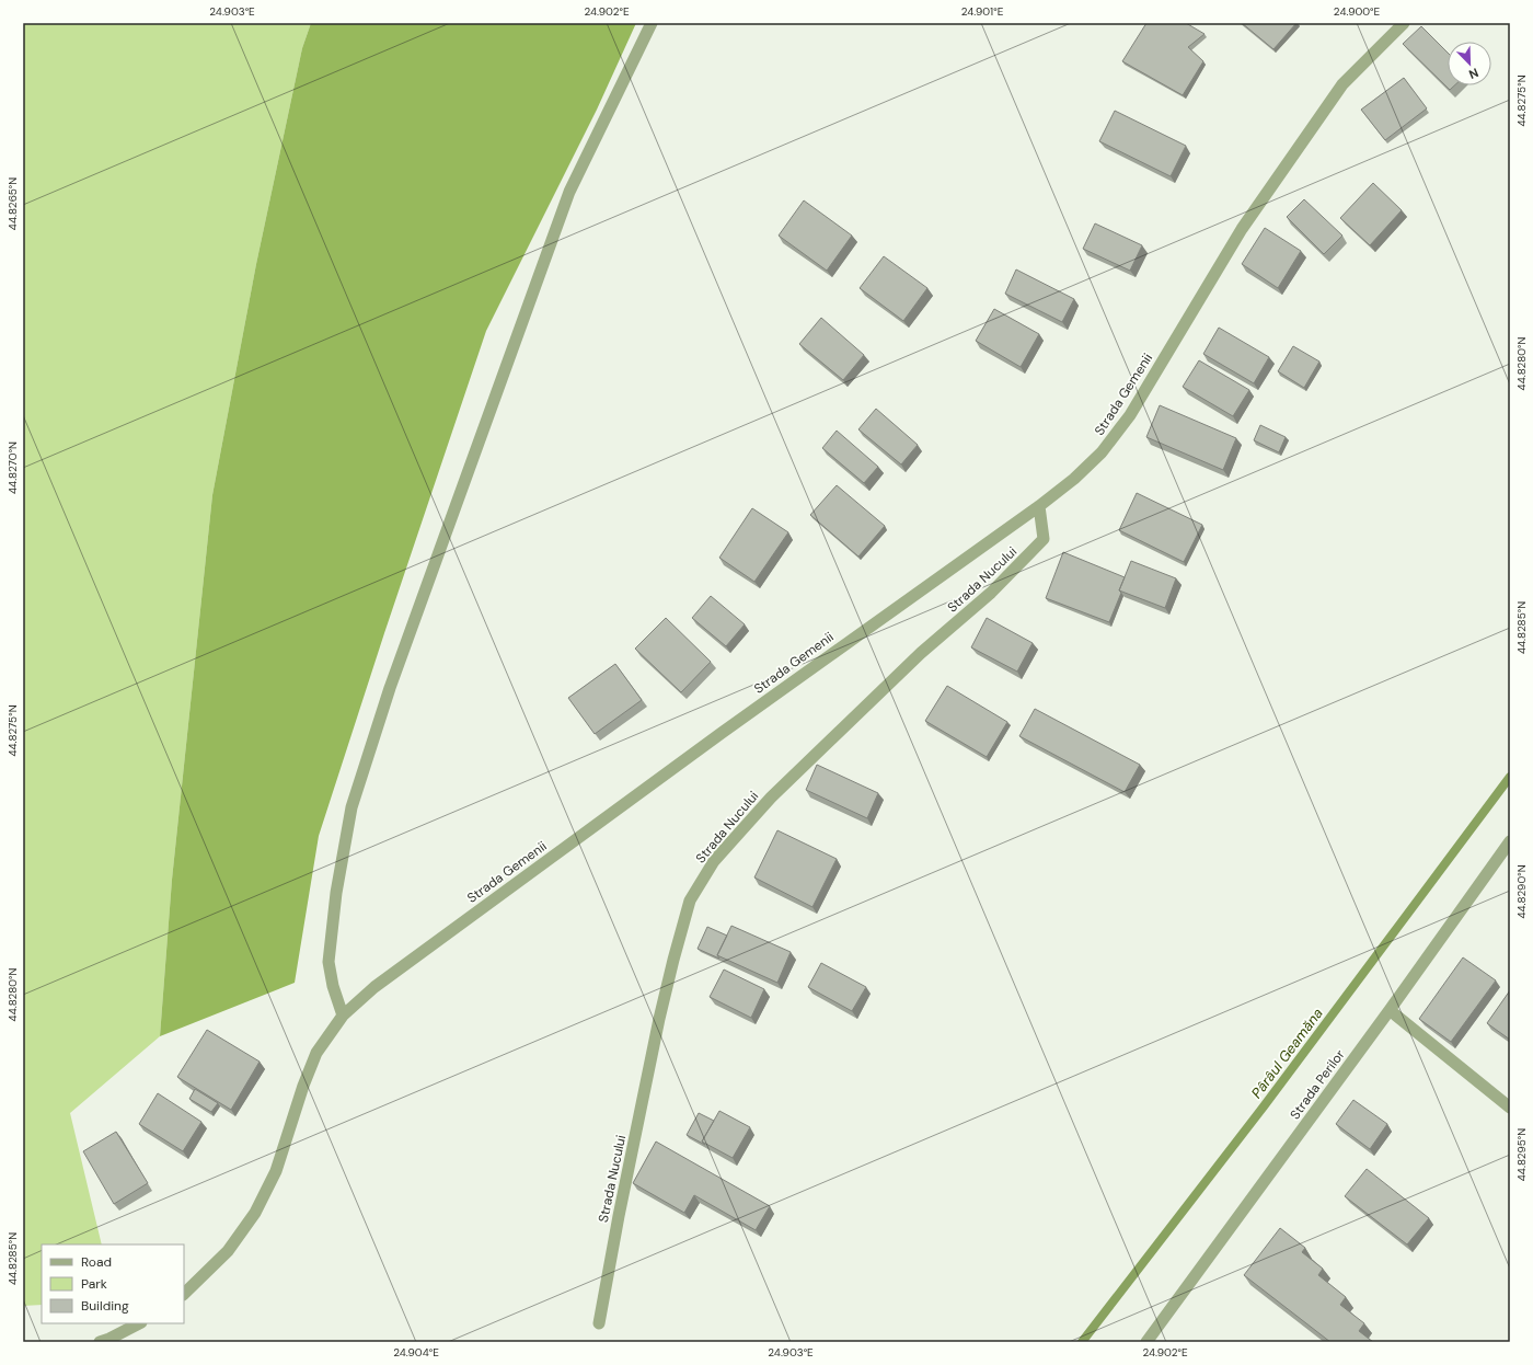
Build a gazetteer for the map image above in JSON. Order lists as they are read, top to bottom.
{
  "streets": {
    "street": ["Strada Gemenii", "Strada Nucului", "Strada Perilor"]
  },
  "crossings": [
    ["Strada Gemenii", "Strada Nucului"]
  ],
  "water": ["Pârâul Geamăna"],
  "legend": ["Road", "Park", "Building"],
  "north": "bottom right",
  "coordinates": [
    "24.903°E",
    "24.902°E",
    "24.901°E",
    "24.900°E",
    "44.8275°N",
    "44.8265°N",
    "44.8280°N",
    "44.8270°N",
    "44.8285°N",
    "44.8290°N",
    "44.8295°N",
    "24.904°E"
  ]
}
